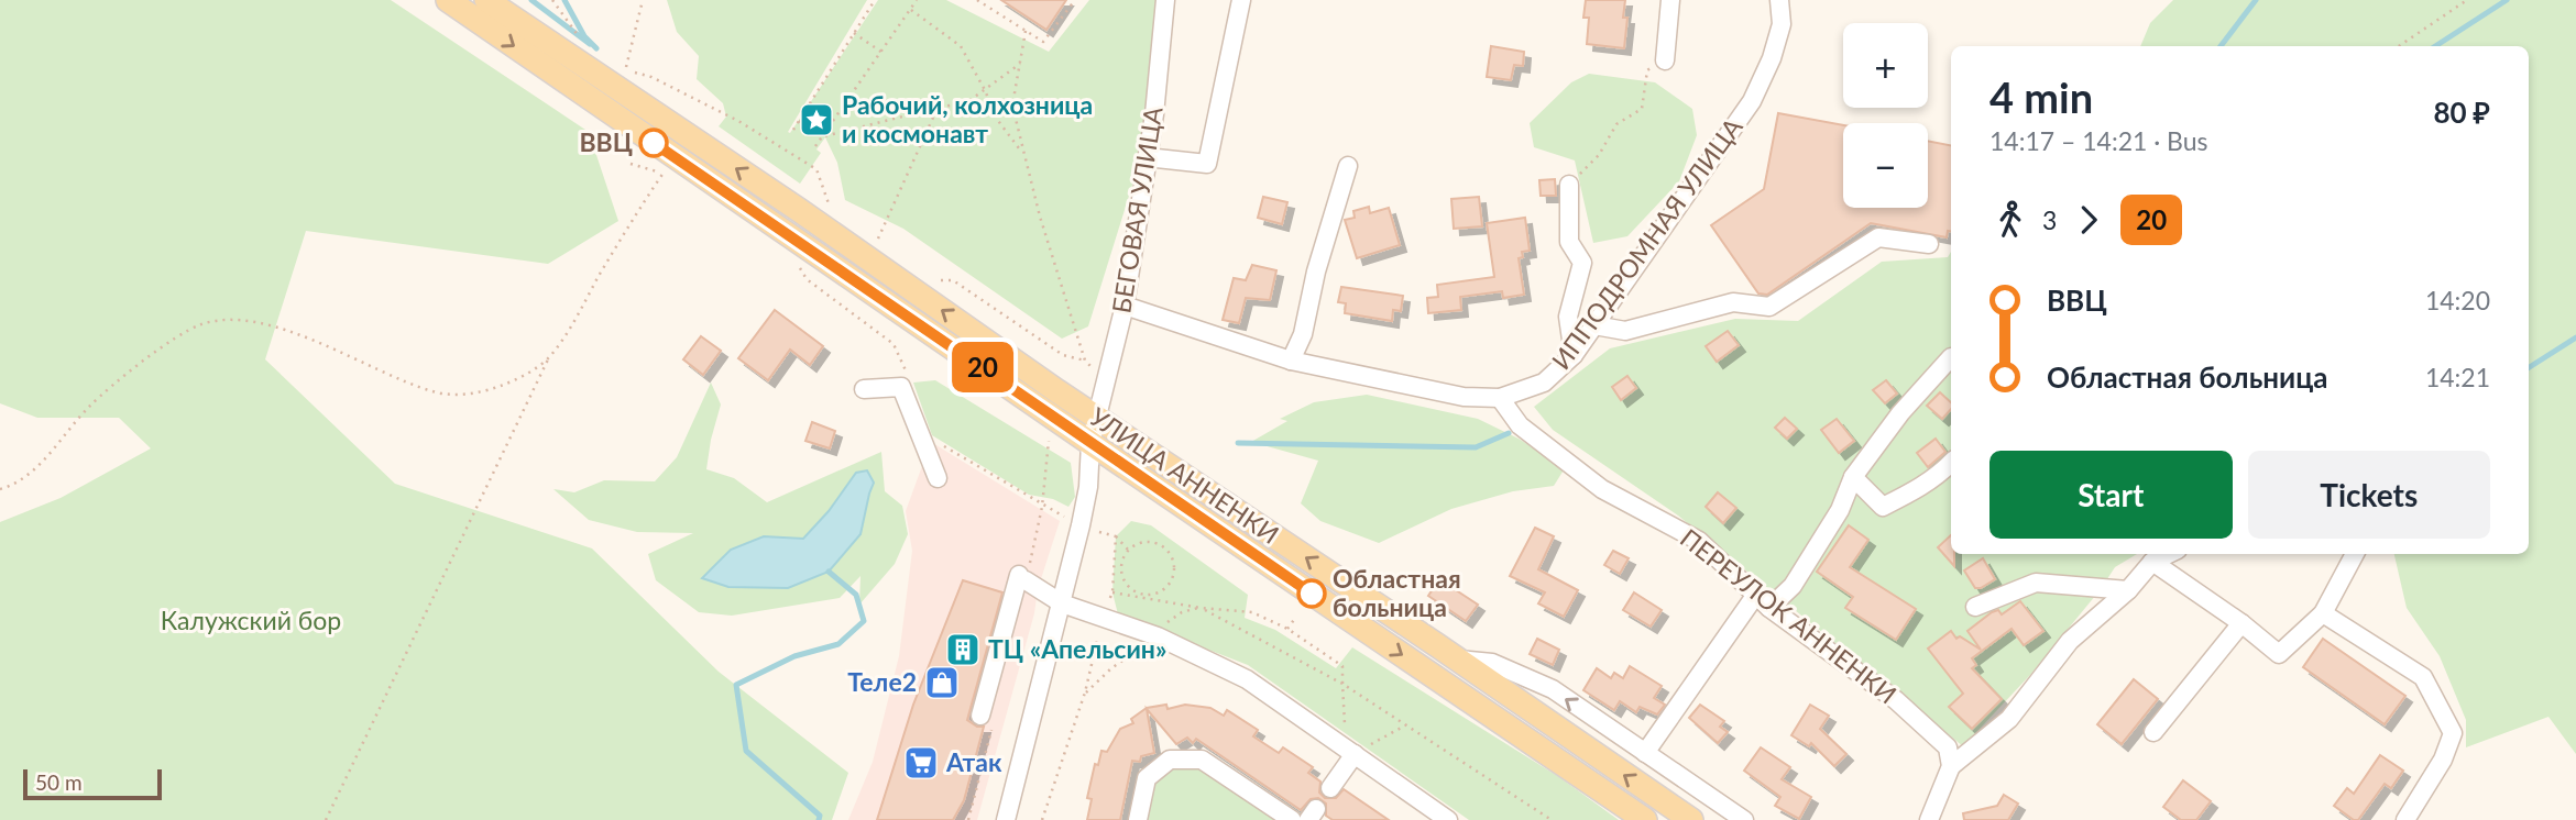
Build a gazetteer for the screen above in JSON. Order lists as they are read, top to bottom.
{
  "streets": {
    "main road": ["УЛИЦА АННЕНКИ"],
    "street": ["БЕГОВАЯ УЛИЦА", "ИППОДРОМНАЯ УЛИЦА", "ПЕРЕУЛОК АННЕНКИ"]
  },
  "crossings": [
    ["БЕГОВАЯ УЛИЦА", "ИППОДРОМНАЯ УЛИЦА"],
    ["БЕГОВАЯ УЛИЦА", "УЛИЦА АННЕНКИ"],
    ["ИППОДРОМНАЯ УЛИЦА", "ПЕРЕУЛОК АННЕНКИ"]
  ],
  "parks": ["Калужский бор"],
  "places": {
    "place": ["Рабочий, колхозница и космонавт"],
    "other": ["ВВЦ", "Областная больница"],
    "building": ["ТЦ «Апельсин»"],
    "shop": ["Теле2"],
    "supermarket": ["Атак"]
  },
  "lines": ["bus line 20"],
  "scale_bar": "50 m",
  "page": {
    "on_map": "20",
    "map_buttons": ["+", "−"],
    "heading": ["4 min", "14:17 – 14:21 · Bus", "80 ₽"],
    "legs": ["3", "20"],
    "list": [
      {
        "name": "ВВЦ",
        "value": "14:20"
      },
      {
        "name": "Областная больница",
        "value": "14:21"
      }
    ],
    "buttons": ["Start", "Tickets"],
    "scale": "50 m"
  }
}
